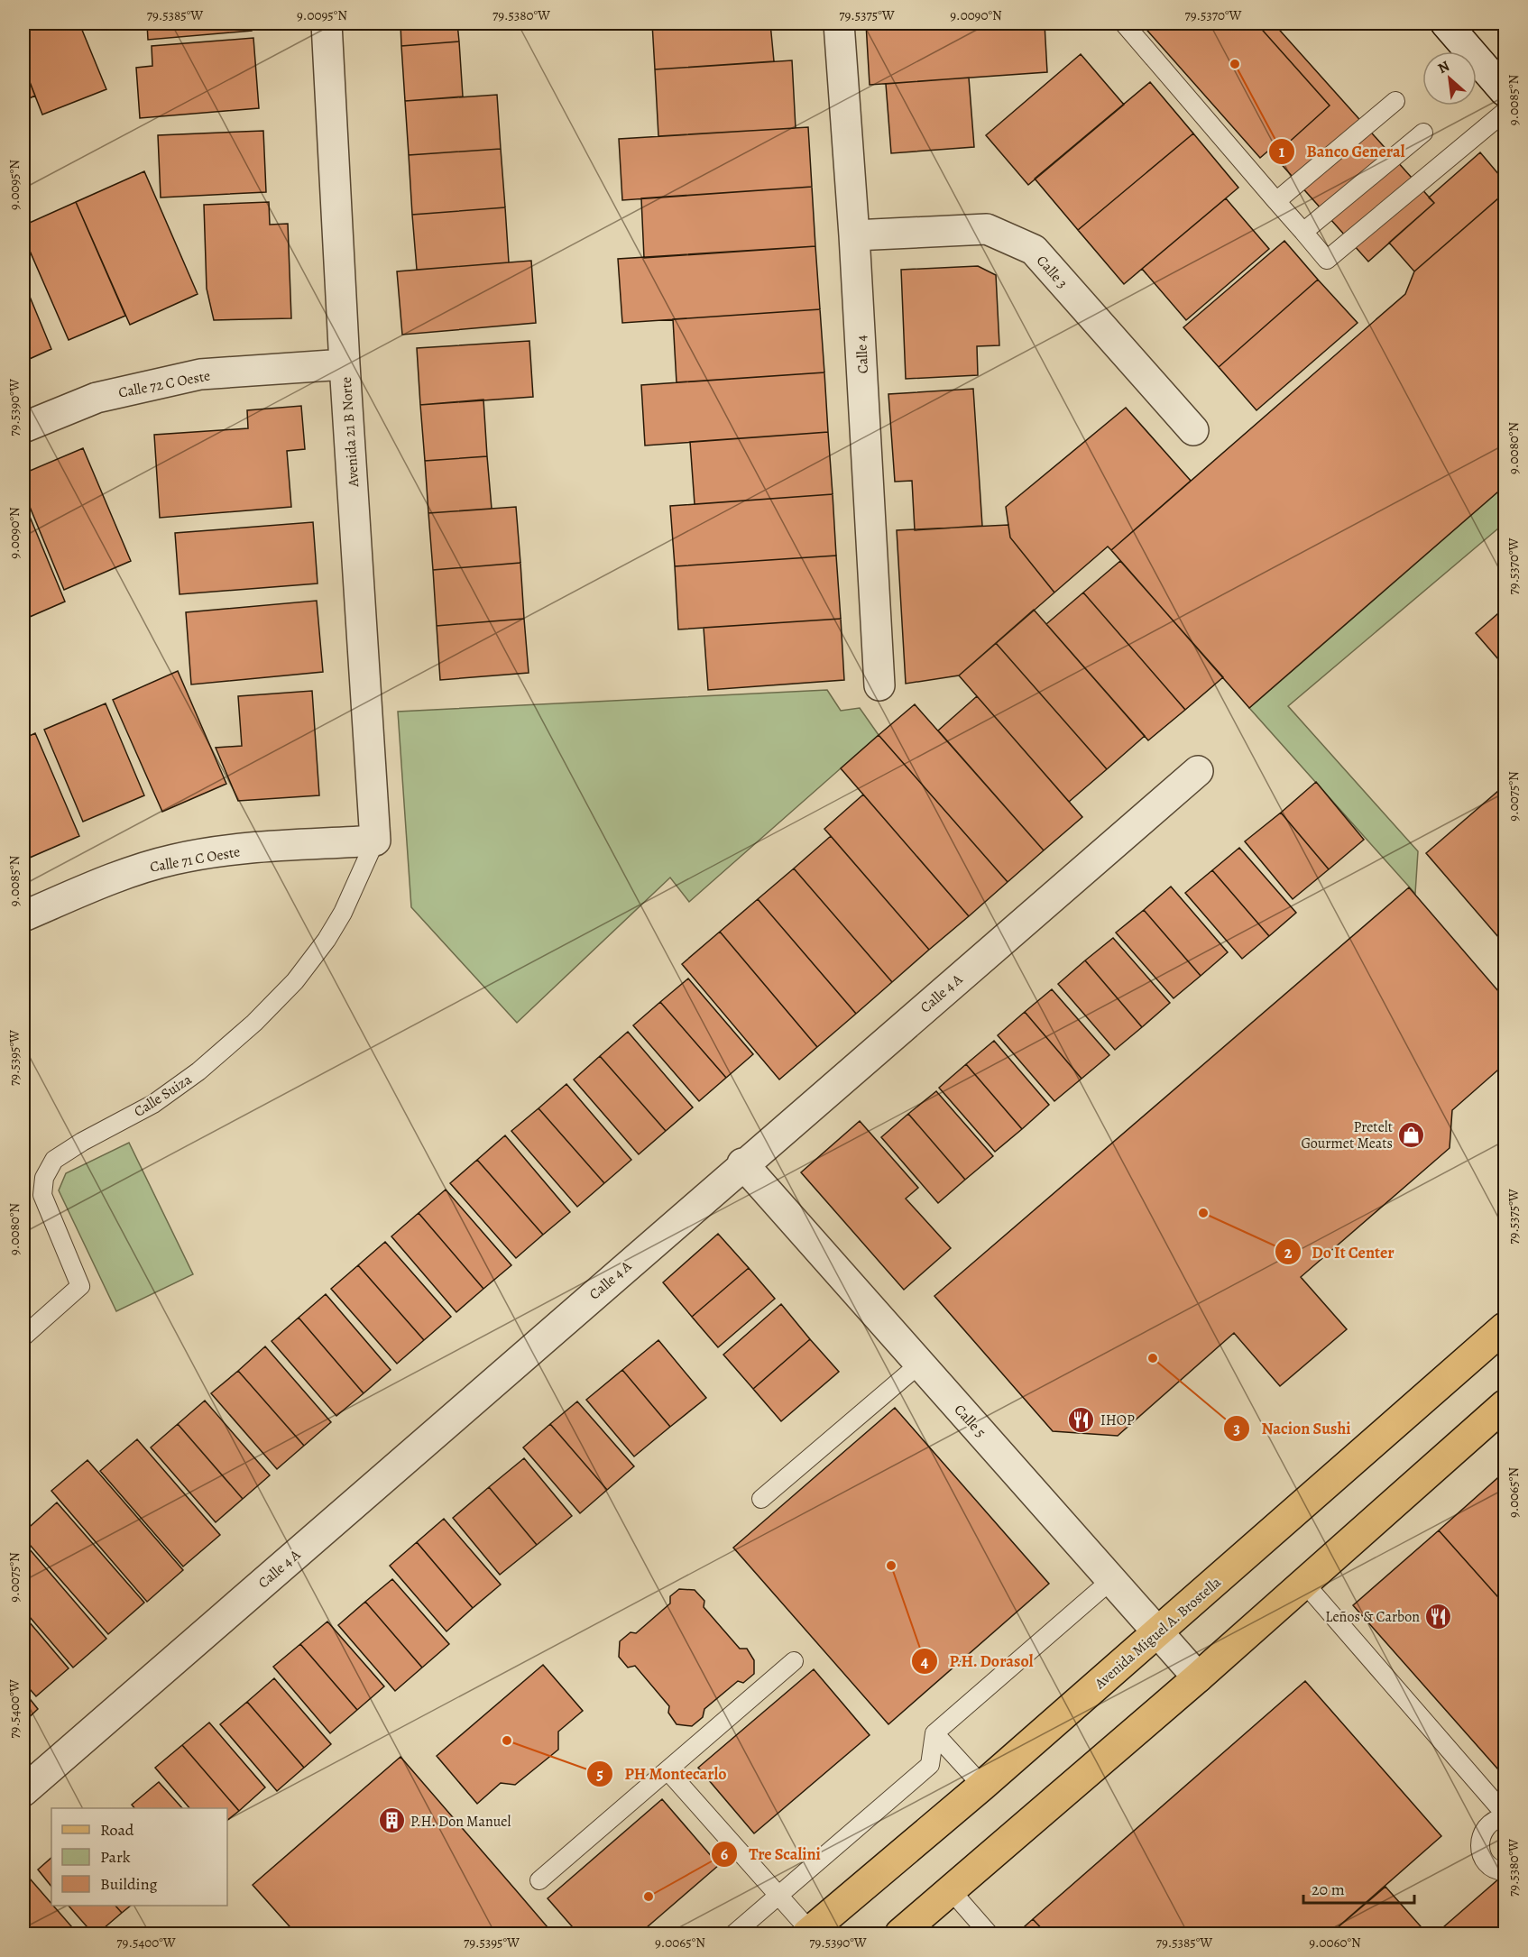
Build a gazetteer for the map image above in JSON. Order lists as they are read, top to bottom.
{
  "streets": {
    "main road": ["Avenida Miguel A. Brostella"],
    "street": [
      "Calle 3",
      "Calle 4",
      "Calle 72 C Oeste",
      "Avenida 21 B Norte",
      "Calle 71 C Oeste",
      "Calle 4 A",
      "Calle 5"
    ],
    "lane": ["Calle Suiza"]
  },
  "crossings": [
    ["Calle 3", "Calle 4"],
    ["Calle 72 C Oeste", "Avenida 21 B Norte"],
    ["Avenida 21 B Norte", "Calle 71 C Oeste"],
    ["Avenida 21 B Norte", "Calle Suiza"],
    ["Calle 71 C Oeste", "Calle Suiza"],
    ["Calle 4 A", "Calle 5"],
    ["Calle 5", "Avenida Miguel A. Brostella"]
  ],
  "places": {
    "other": [
      "Banco General",
      "Do It Center",
      "Nacion Sushi",
      "P.H. Dorasol",
      "PH Montecarlo",
      "Tre Scalini"
    ],
    "shop": ["Pretelt Gourmet Meats"],
    "restaurant": ["IHOP", "Leños & Carbon"],
    "building": ["P.H. Don Manuel"]
  },
  "legend": ["Road", "Park", "Building"],
  "scale_bar": "20 m",
  "north": "top left",
  "coordinates": [
    "79.5385°W",
    "9.0095°N",
    "79.5380°W",
    "79.5375°W",
    "9.0090°N",
    "79.5370°W",
    "9.0085°N",
    "79.5390°W",
    "9.0080°N",
    "9.0075°N",
    "79.5395°W",
    "9.0065°N",
    "79.5400°W",
    "9.0060°N"
  ]
}
